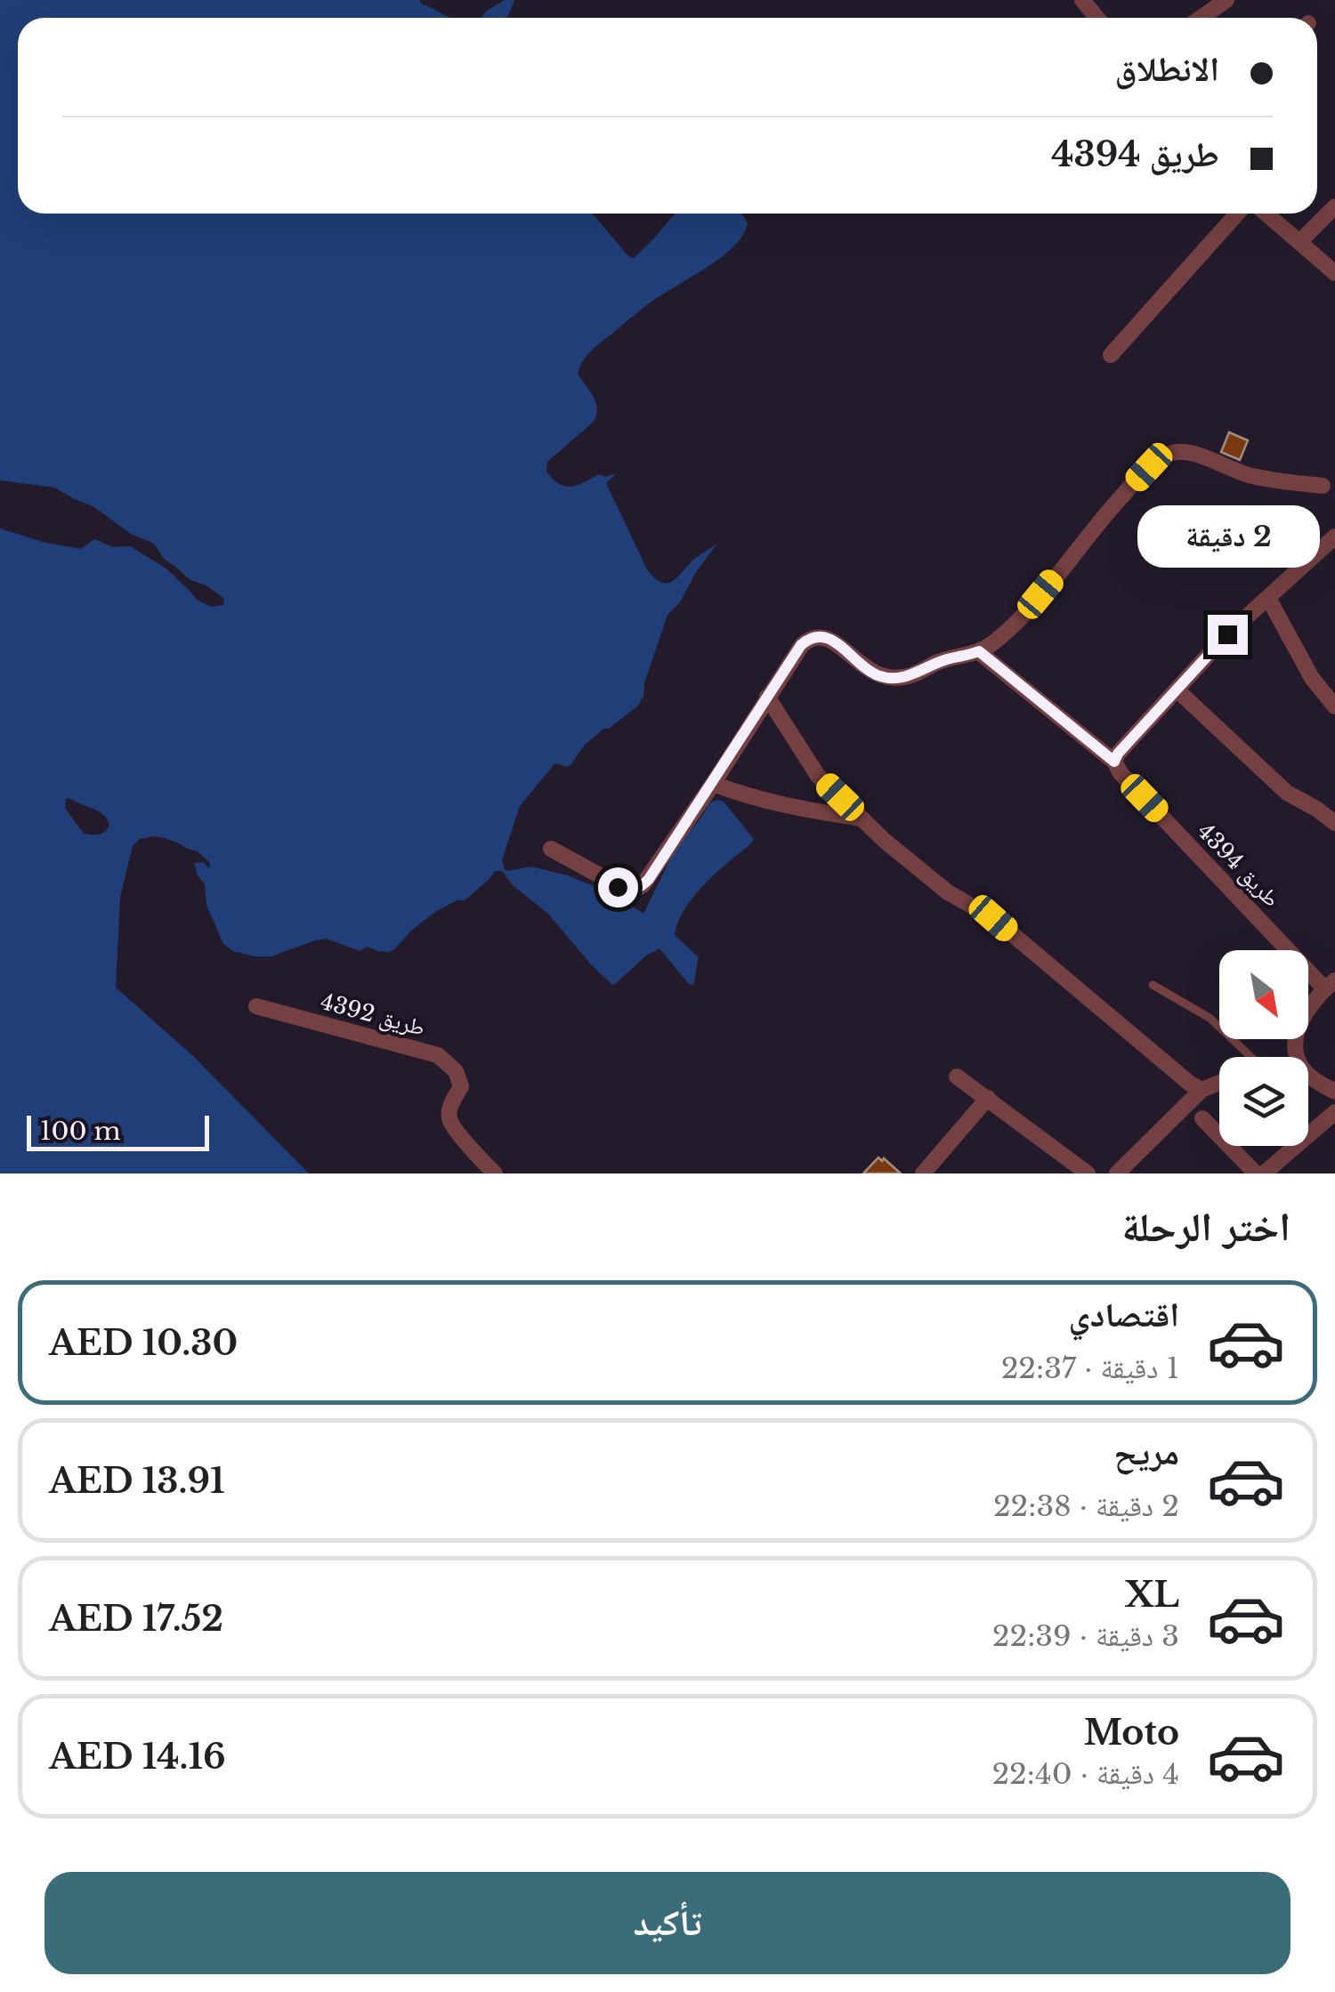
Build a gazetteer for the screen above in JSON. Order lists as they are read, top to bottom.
{
  "streets": {
    "street": ["طريق 4394", "طريق 4392"]
  },
  "scale_bar": "100 m",
  "north": "bottom right",
  "page": {
    "banner": ["الانطلاق", "طريق 4394"],
    "bubble": "2 دقيقة",
    "scale": "100 m",
    "heading": "اختر الرحلة",
    "list": [
      {
        "name": "اقتصادي",
        "note": "1 دقيقة · 22:37",
        "value": "AED 10.30"
      },
      {
        "name": "مريح",
        "note": "2 دقيقة · 22:38",
        "value": "AED 13.91"
      },
      {
        "name": "XL",
        "note": "3 دقيقة · 22:39",
        "value": "AED 17.52"
      },
      {
        "name": "Moto",
        "note": "4 دقيقة · 22:40",
        "value": "AED 14.16"
      }
    ],
    "buttons": "تأكيد"
  }
}
